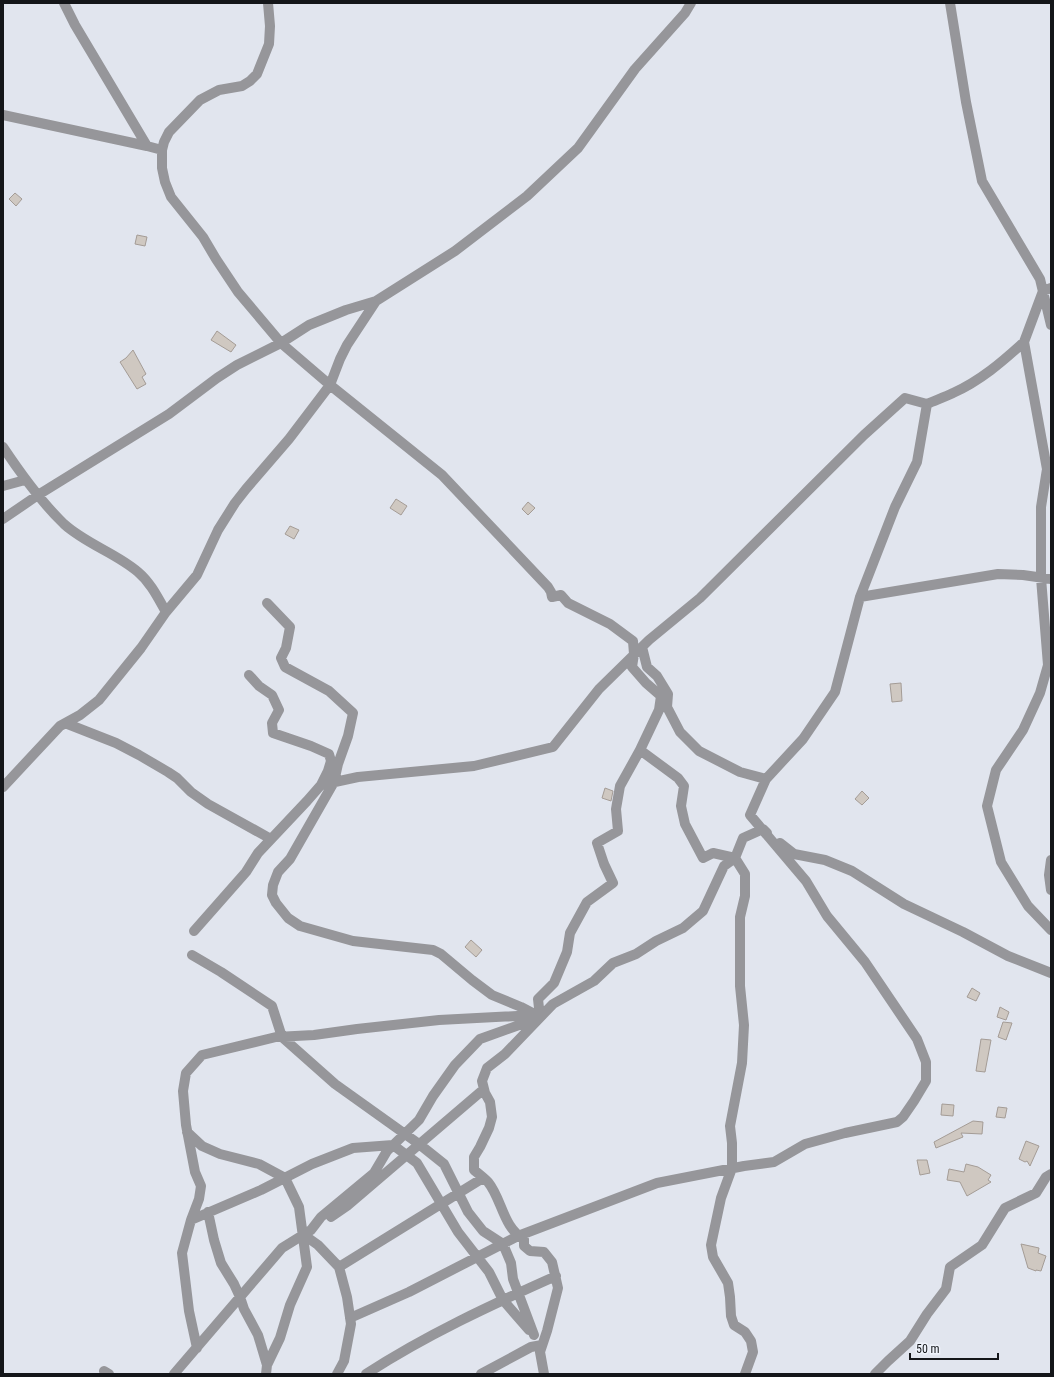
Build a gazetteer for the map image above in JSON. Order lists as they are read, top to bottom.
{
  "scale_bar": "50 m"
}
